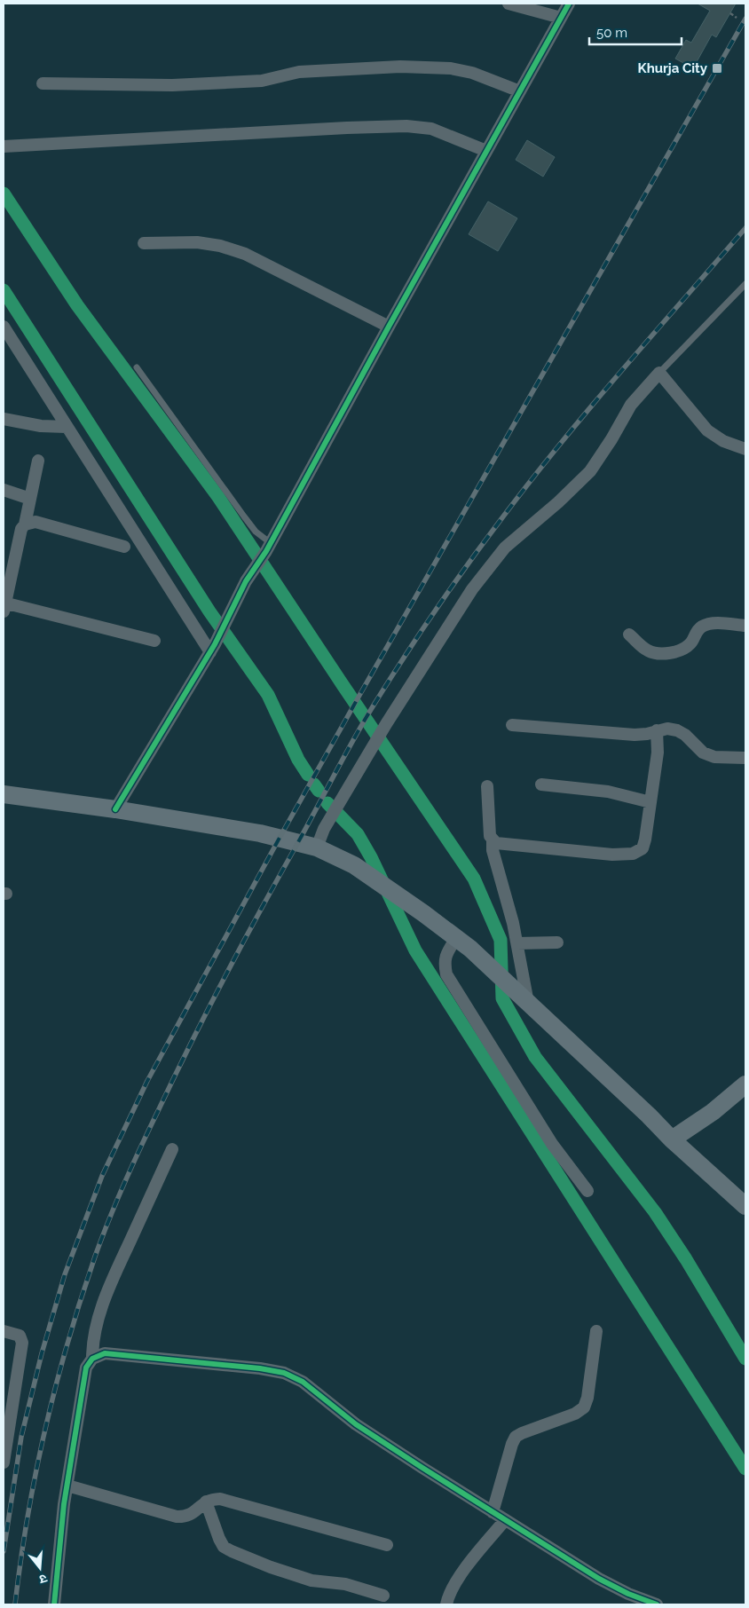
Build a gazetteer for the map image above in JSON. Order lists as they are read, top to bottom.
{
  "places": {
    "transit": ["Khurja City"]
  },
  "scale_bar": "50 m",
  "north": "bottom"
}
